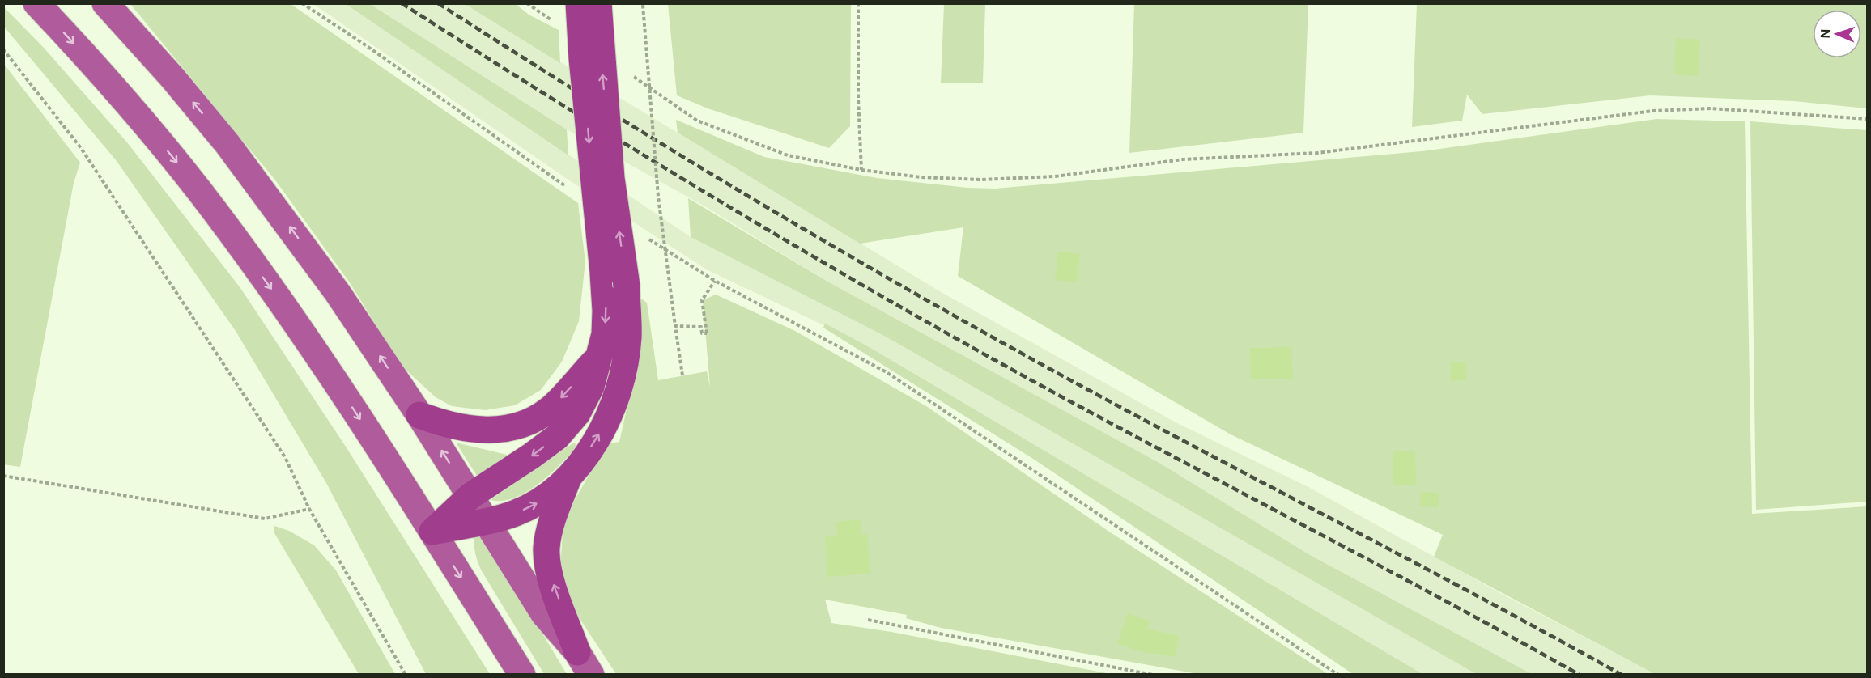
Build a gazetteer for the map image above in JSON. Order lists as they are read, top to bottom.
{
  "north": "left"
}
